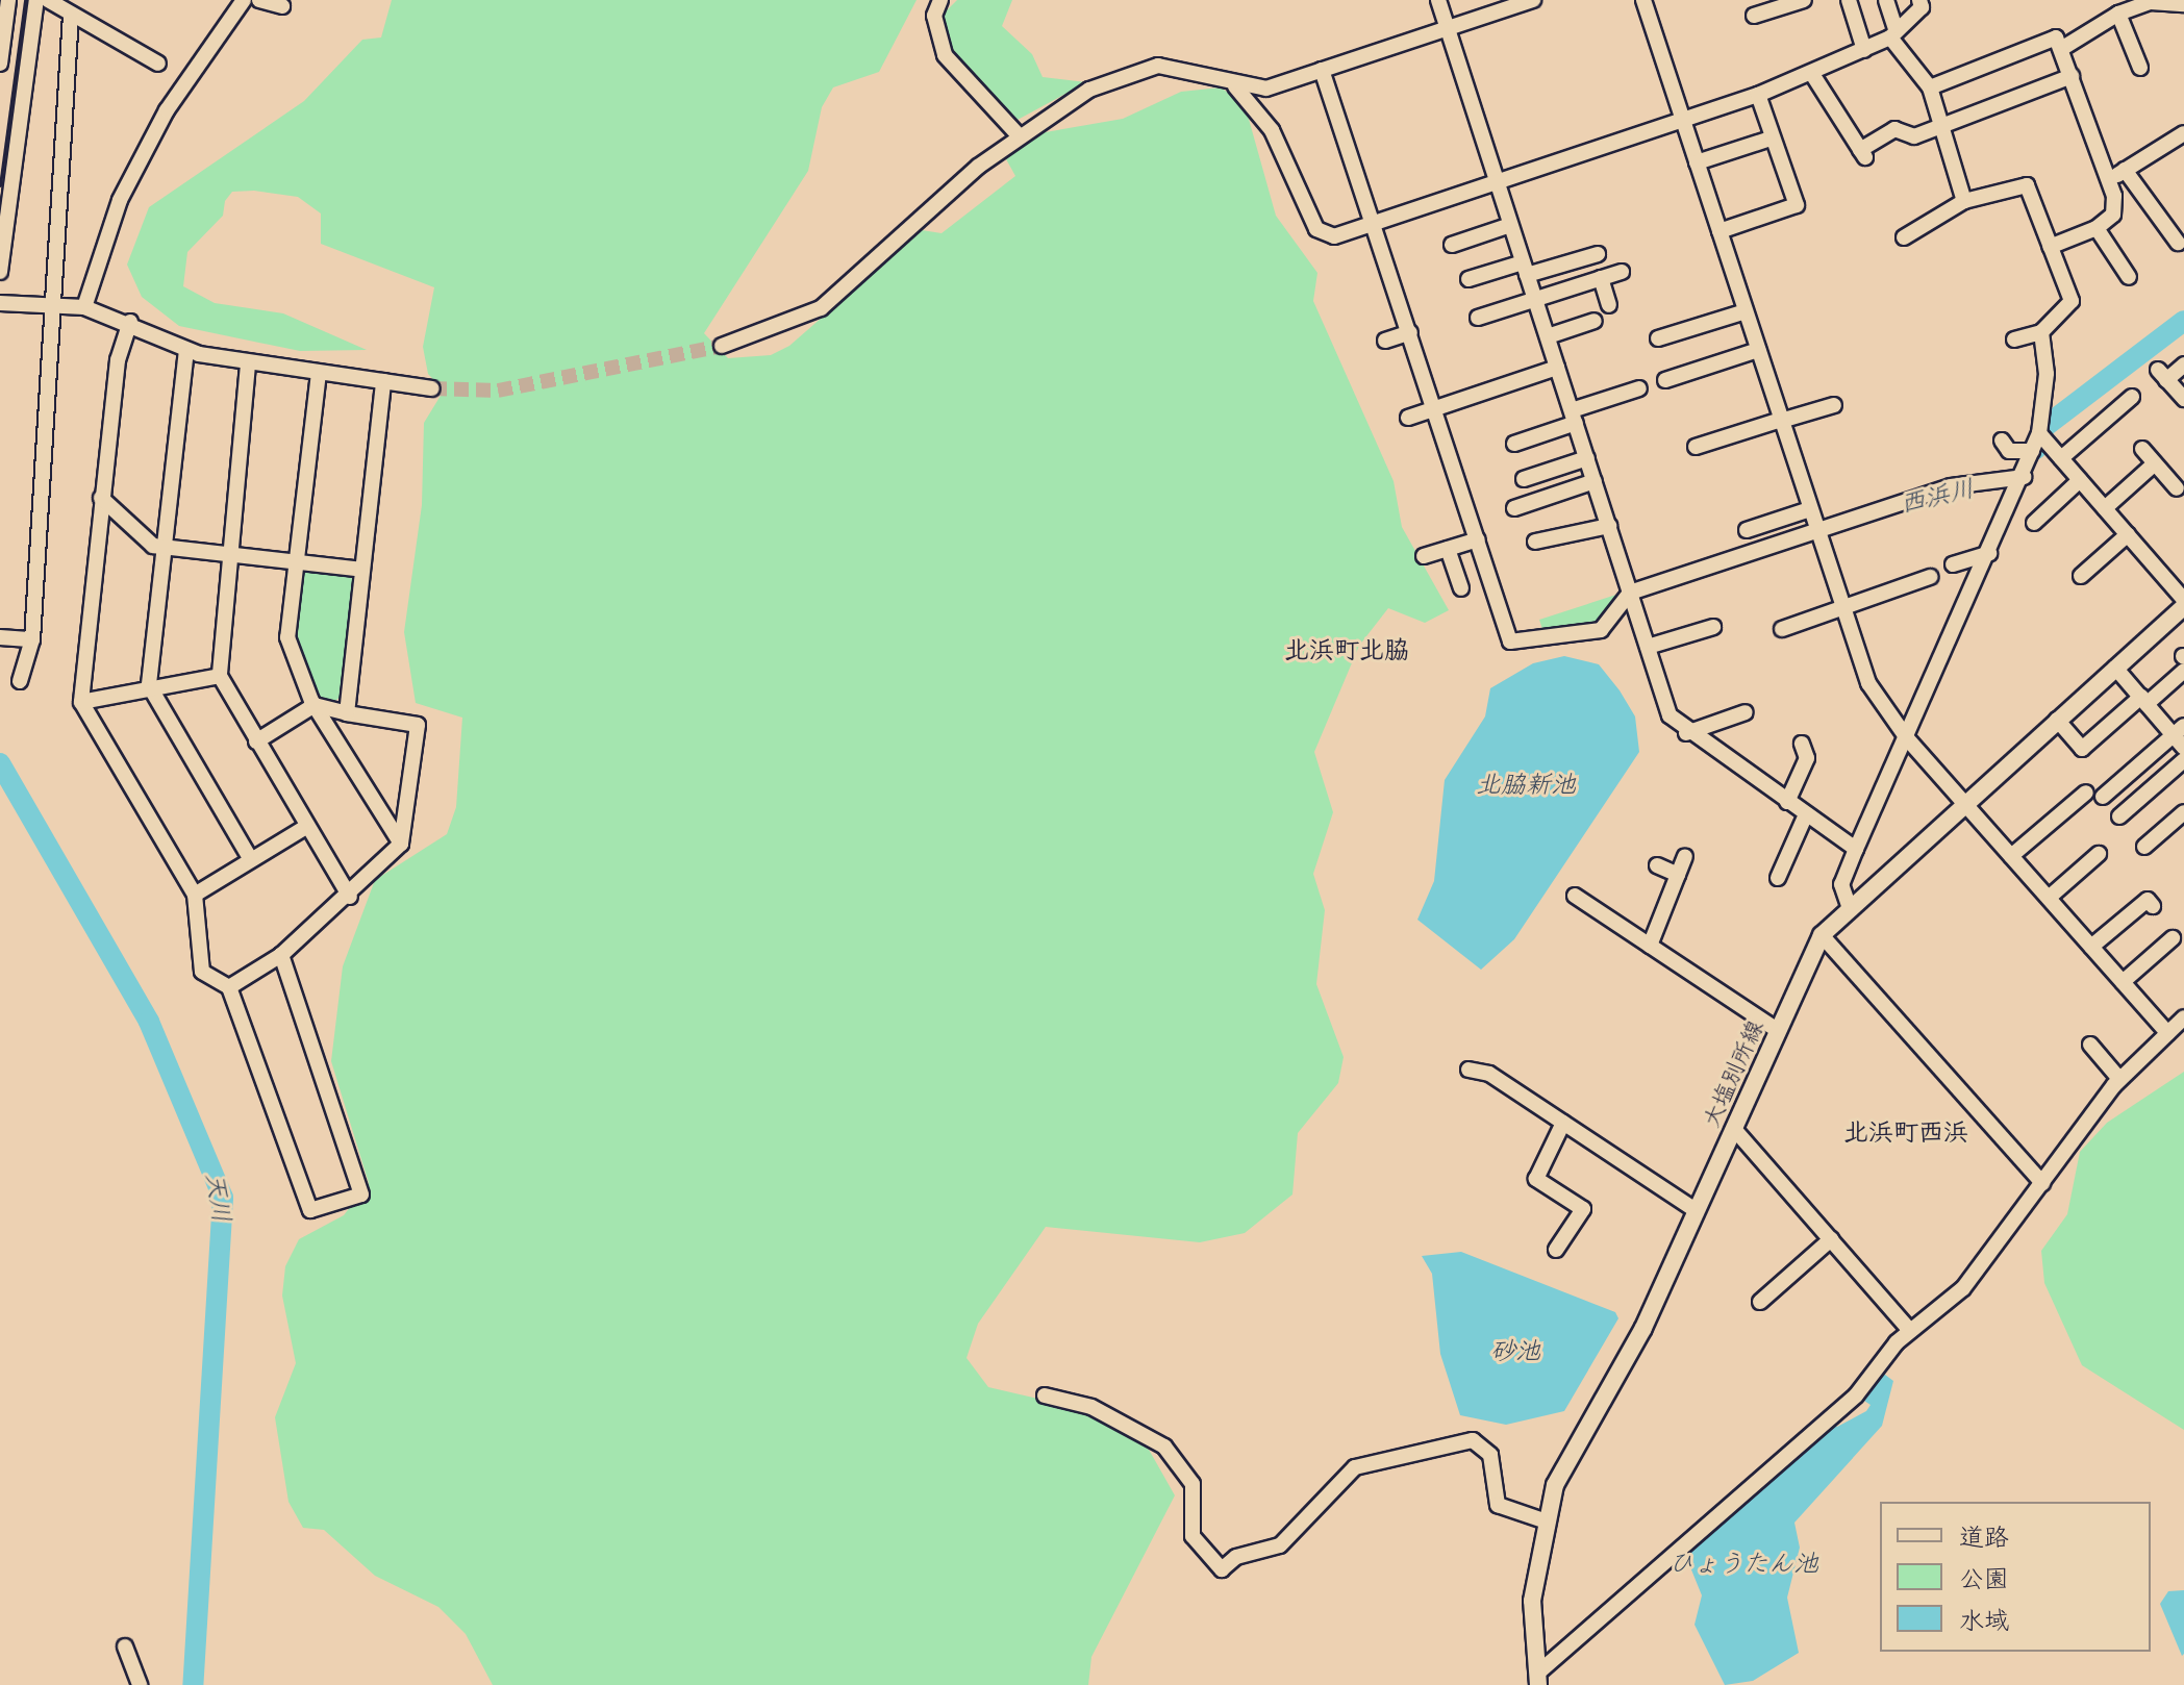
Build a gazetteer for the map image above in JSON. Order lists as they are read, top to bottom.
{
  "streets": {
    "main road": ["大塩別所線"]
  },
  "districts": ["北浜町北脇", "北浜町西浜"],
  "water": [
    "西浜川",
    "北脇新池",
    "天川",
    "砂池",
    "ひょうたん池"
  ],
  "legend": ["道路", "公園", "水域"]
}
